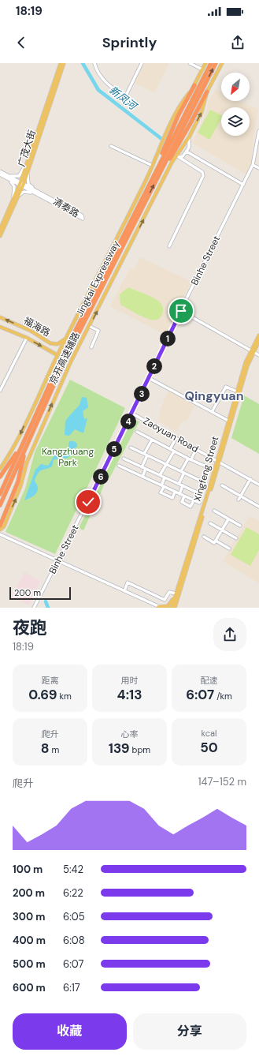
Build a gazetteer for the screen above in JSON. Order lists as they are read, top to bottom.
{
  "streets": {
    "highway": ["Jingkai Expressway"],
    "main road": [
      "广茂大街",
      "福海路",
      "京开高速辅路",
      "Xingfeng Street"
    ],
    "street": ["清泰路", "Binhe Street", "Zaoyuan Road"]
  },
  "crossings": [
    ["广茂大街", "清泰路"],
    ["Binhe Street", "Zaoyuan Road"],
    ["Jingkai Expressway", "京开高速辅路"],
    ["福海路", "京开高速辅路"],
    ["Zaoyuan Road", "Xingfeng Street"]
  ],
  "districts": ["Qingyuan"],
  "water": ["新凤河"],
  "parks": ["Kangzhuang Park"],
  "scale_bar": "200 m",
  "north": "bottom left",
  "page": {
    "status": "18:19",
    "header": "Sprintly",
    "pins": [
      "1",
      "2",
      "3",
      "4",
      "5",
      "6"
    ],
    "scale": "200 m",
    "heading": ["夜跑", "18:19"],
    "stats": [
      ["距离", "0.69 km"],
      ["用时", "4:13"],
      ["配速", "6:07 /km"],
      ["爬升", "8 m"],
      ["心率", "139 bpm"],
      ["kcal", "50"]
    ],
    "chart": ["爬升", "147–152 m"],
    "list": [
      {
        "name": "100 m",
        "note": "5:42"
      },
      {
        "name": "200 m",
        "note": "6:22"
      },
      {
        "name": "300 m",
        "note": "6:05"
      },
      {
        "name": "400 m",
        "note": "6:08"
      },
      {
        "name": "500 m",
        "note": "6:07"
      },
      {
        "name": "600 m",
        "note": "6:17"
      }
    ],
    "buttons": ["收藏", "分享"]
  }
}
